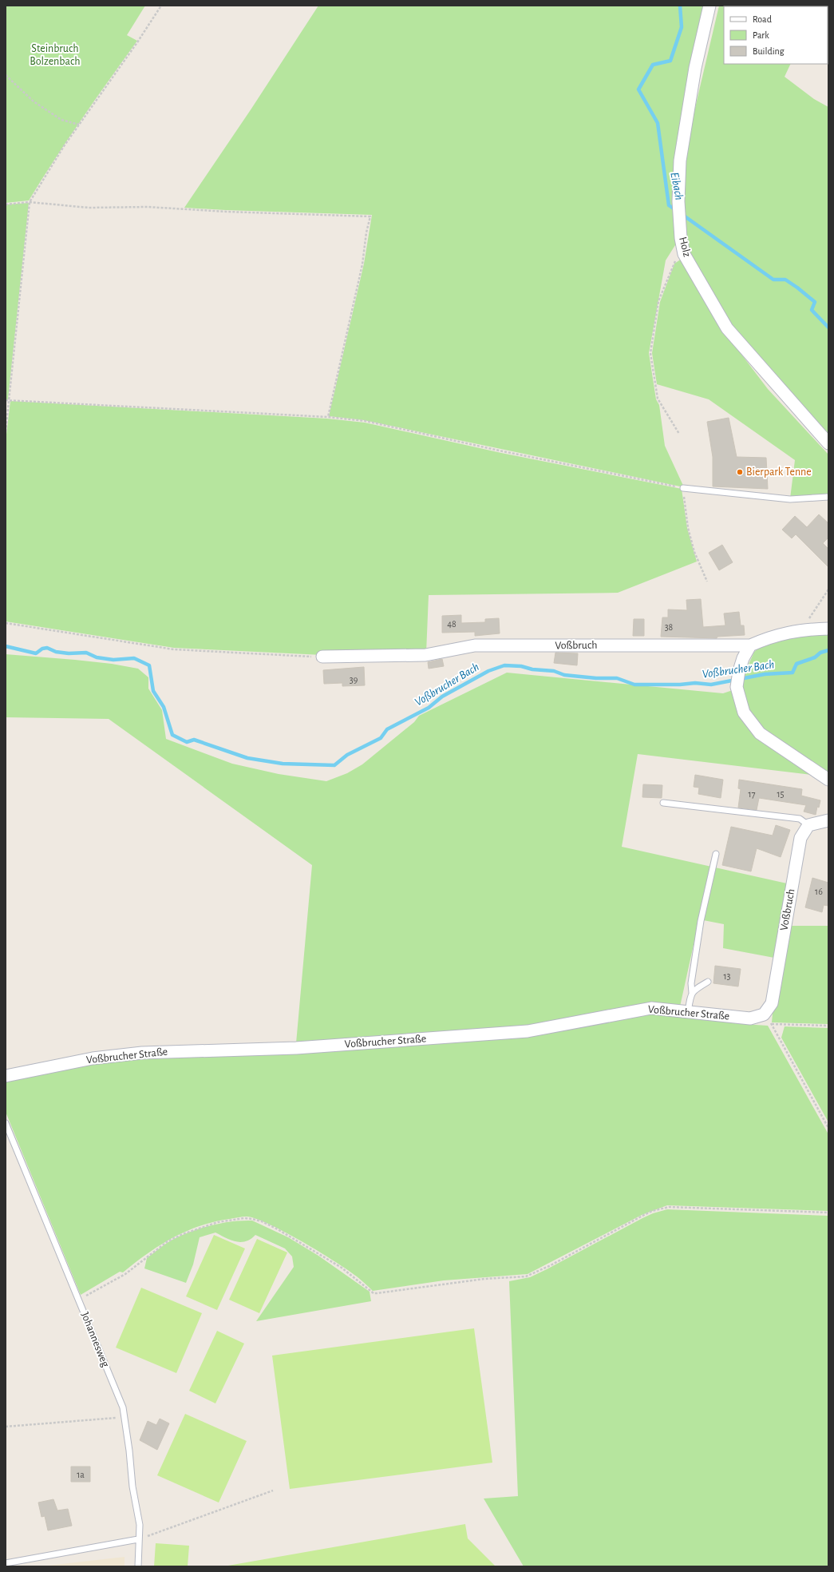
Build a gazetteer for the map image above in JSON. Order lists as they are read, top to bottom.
{
  "streets": {
    "street": ["Holz", "Voßbruch", "Voßbrucher Straße"],
    "lane": ["Johannesweg"]
  },
  "crossings": [
    ["Voßbruch", "Voßbrucher Straße"]
  ],
  "water": ["Eibach", "Voßbrucher Bach"],
  "parks": ["Steinbruch Bolzenbach"],
  "places": ["Bierpark Tenne"],
  "house_numbers": [
    "48",
    "38",
    "39",
    "17",
    "15",
    "16",
    "13",
    "1a"
  ],
  "legend": ["Road", "Park", "Building"]
}
